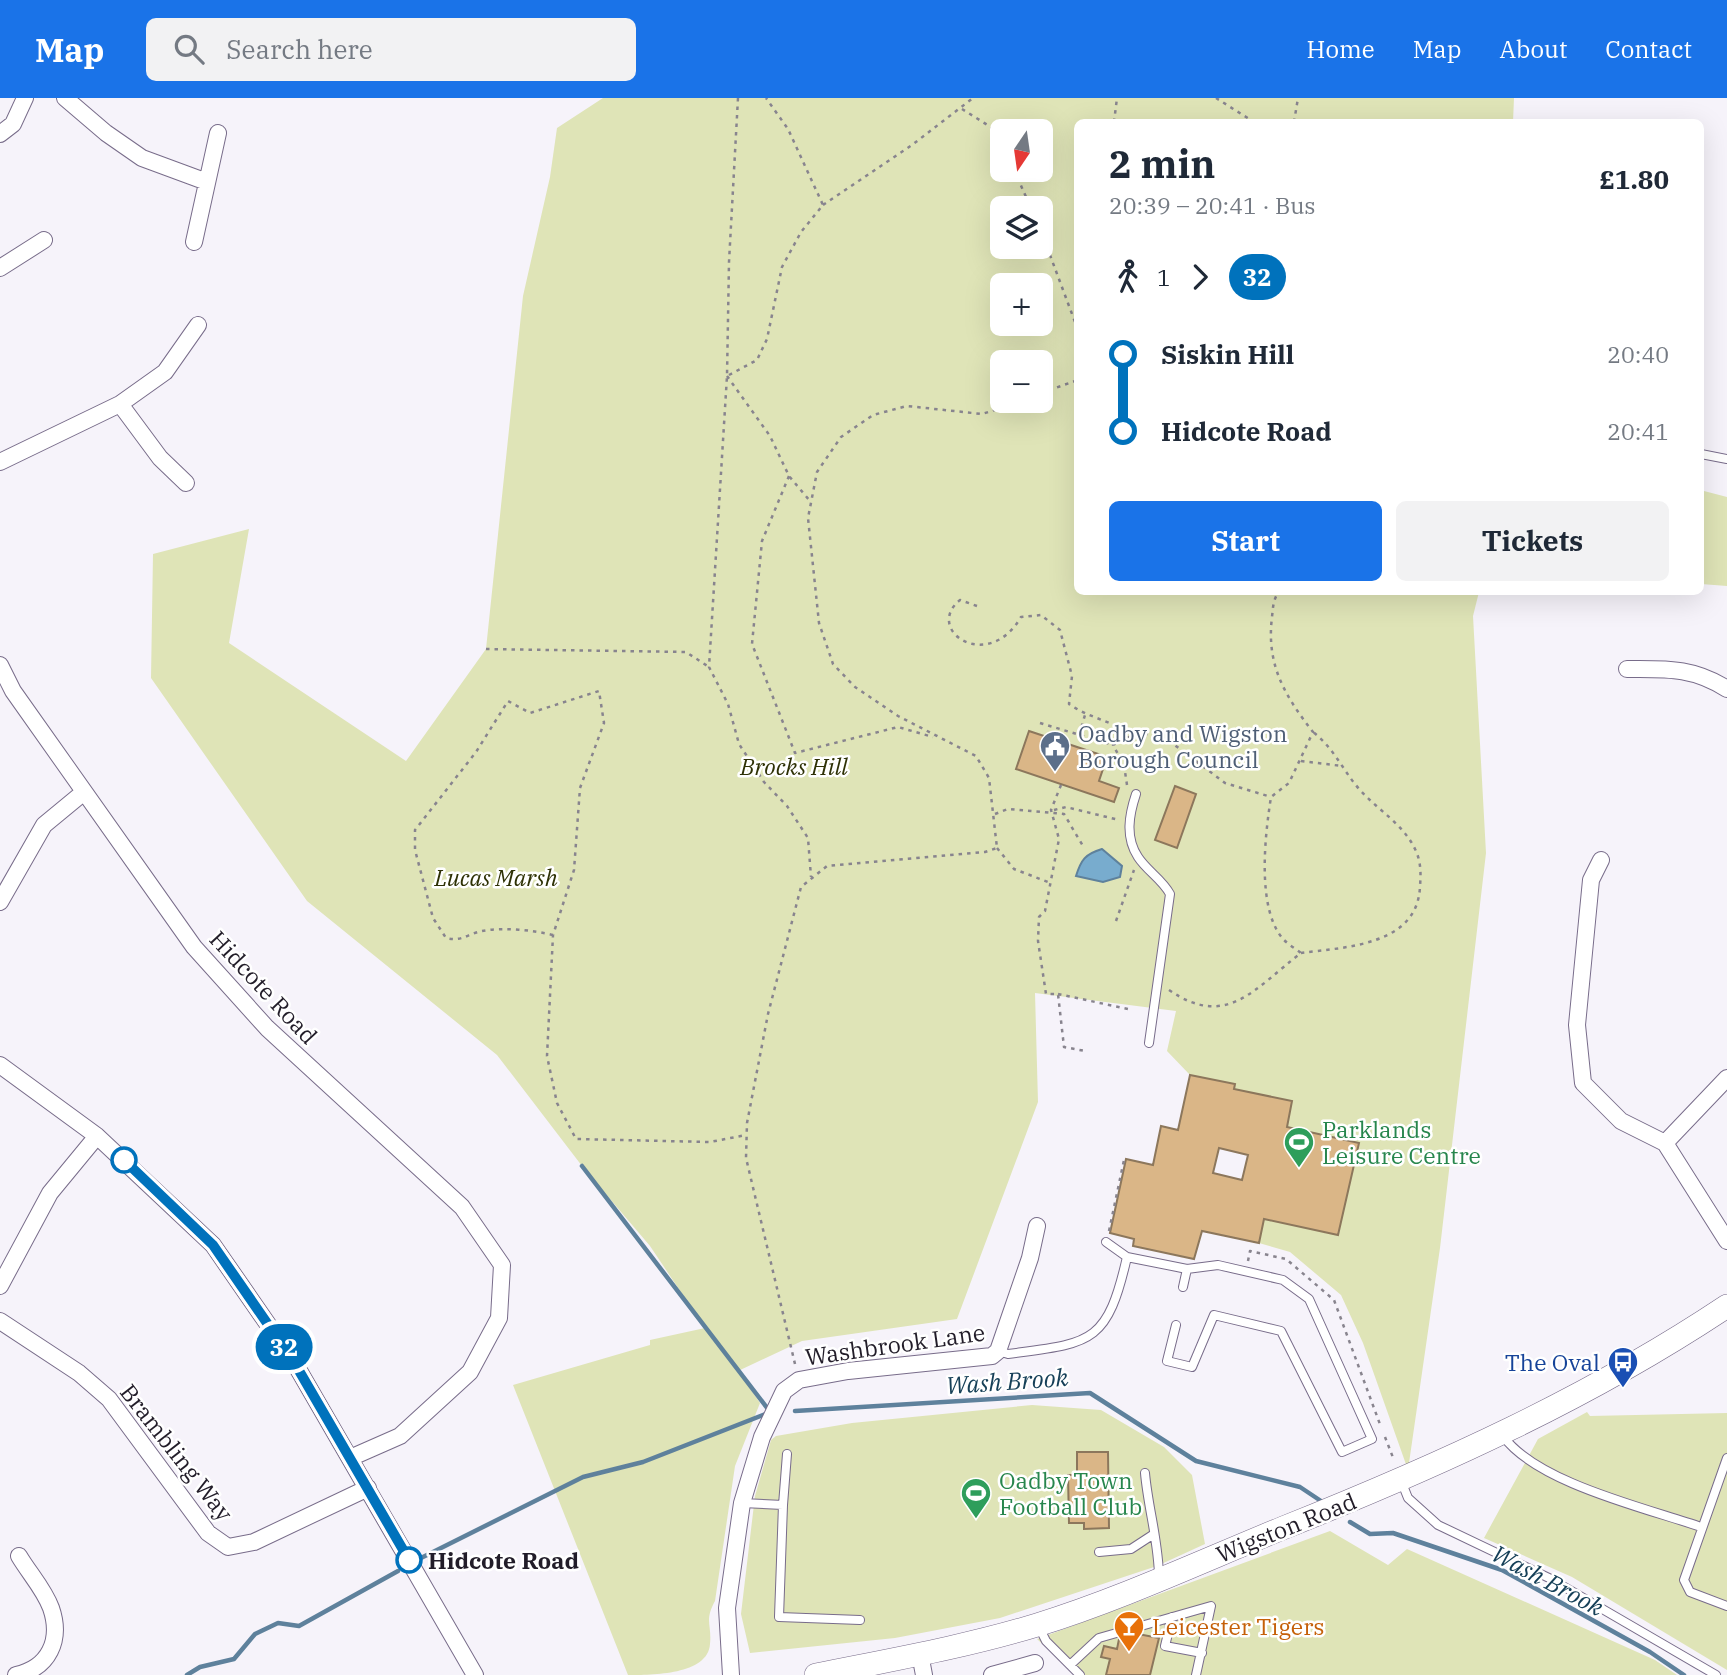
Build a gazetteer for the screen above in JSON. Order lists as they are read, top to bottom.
{
  "streets": {
    "main road": ["Wigston Road"],
    "street": ["Hidcote Road", "Washbrook Lane", "Brambling Way"]
  },
  "water": ["Wash Brook"],
  "parks": ["Brocks Hill", "Lucas Marsh"],
  "places": {
    "public building": ["Oadby and Wigston Borough Council"],
    "sports": ["Parklands Leisure Centre", "Oadby Town Football Club"],
    "bus stop": ["The Oval"],
    "other": ["Hidcote Road"],
    "bar": ["Leicester Tigers"]
  },
  "lines": ["bus line 32"],
  "north": "bottom",
  "page": {
    "header": "Map",
    "search": "Search here",
    "nav": [
      "Home",
      "Map",
      "About",
      "Contact"
    ],
    "on_map": "32",
    "map_buttons": ["+", "−"],
    "heading": ["2 min", "20:39 – 20:41 · Bus", "£1.80"],
    "legs": ["1", "32"],
    "list": [
      {
        "name": "Siskin Hill",
        "value": "20:40"
      },
      {
        "name": "Hidcote Road",
        "value": "20:41"
      }
    ],
    "buttons": ["Start", "Tickets"]
  }
}
